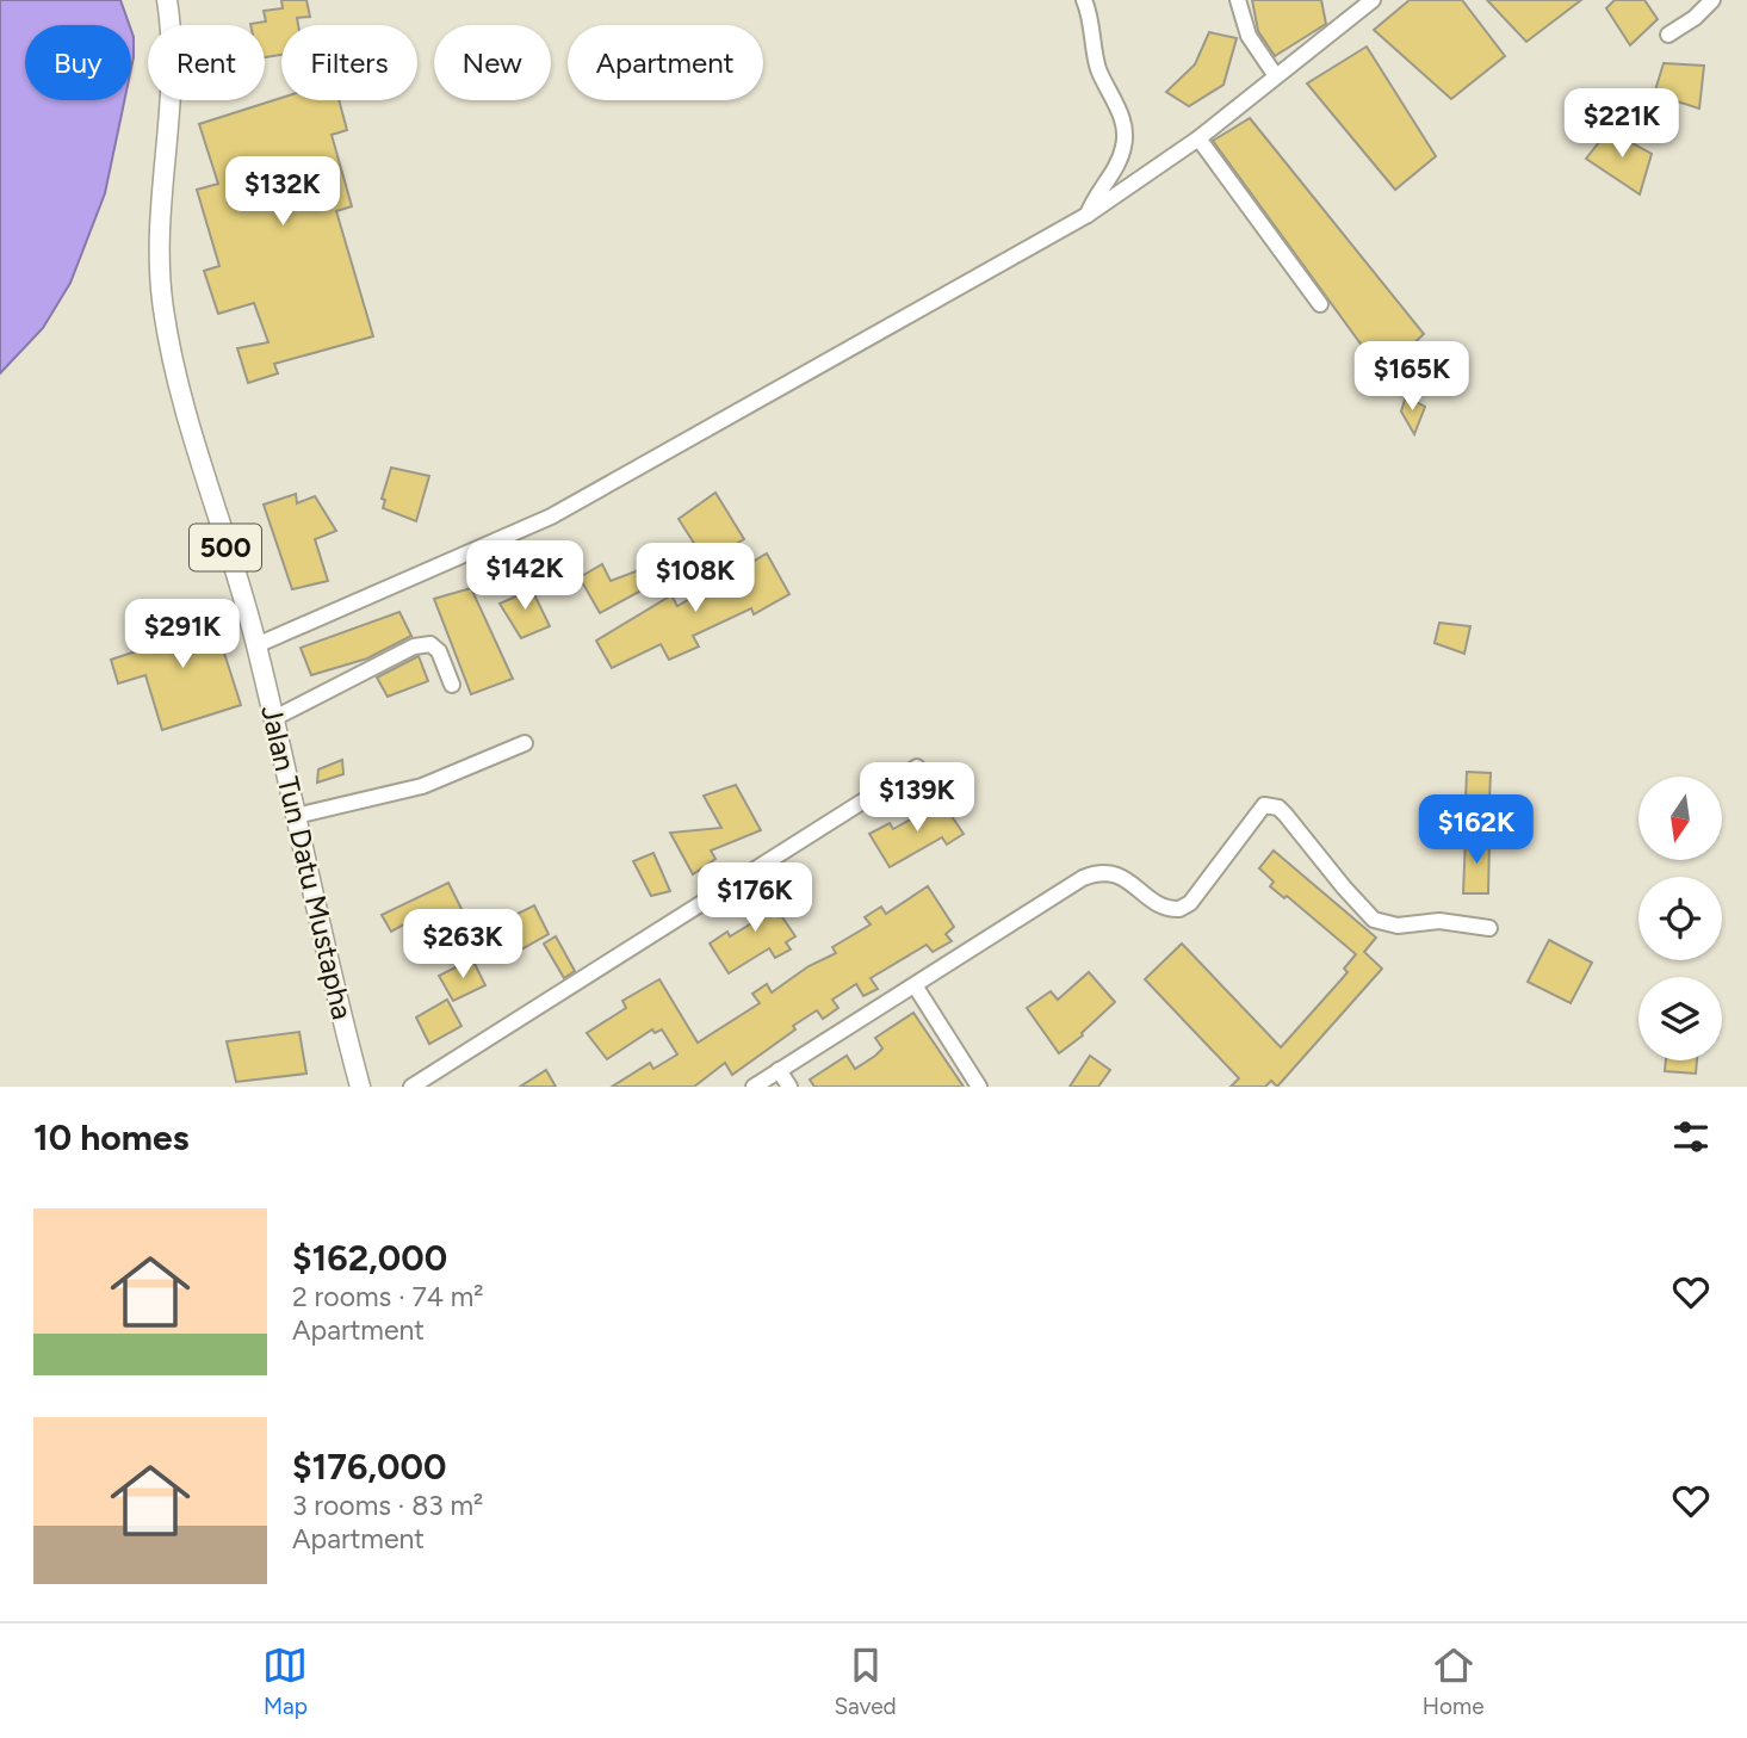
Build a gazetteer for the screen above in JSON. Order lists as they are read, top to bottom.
{
  "streets": {
    "main road": ["500", "Jalan Tun Datu Mustapha"]
  },
  "north": "bottom",
  "page": {
    "chip": [
      "Buy",
      "Rent",
      "Filters",
      "New",
      "Apartment"
    ],
    "price": [
      "$221K",
      "$132K",
      "$165K",
      "$142K",
      "$108K",
      "$291K",
      "$139K",
      "$162K",
      "$176K",
      "$263K"
    ],
    "heading": "10 homes",
    "list": [
      {
        "name": "$162,000",
        "note": "2 rooms · 74 m² · Apartment"
      },
      {
        "name": "$176,000",
        "note": "3 rooms · 83 m² · Apartment"
      }
    ],
    "tabs": ["Map", "Saved", "Home"]
  }
}
